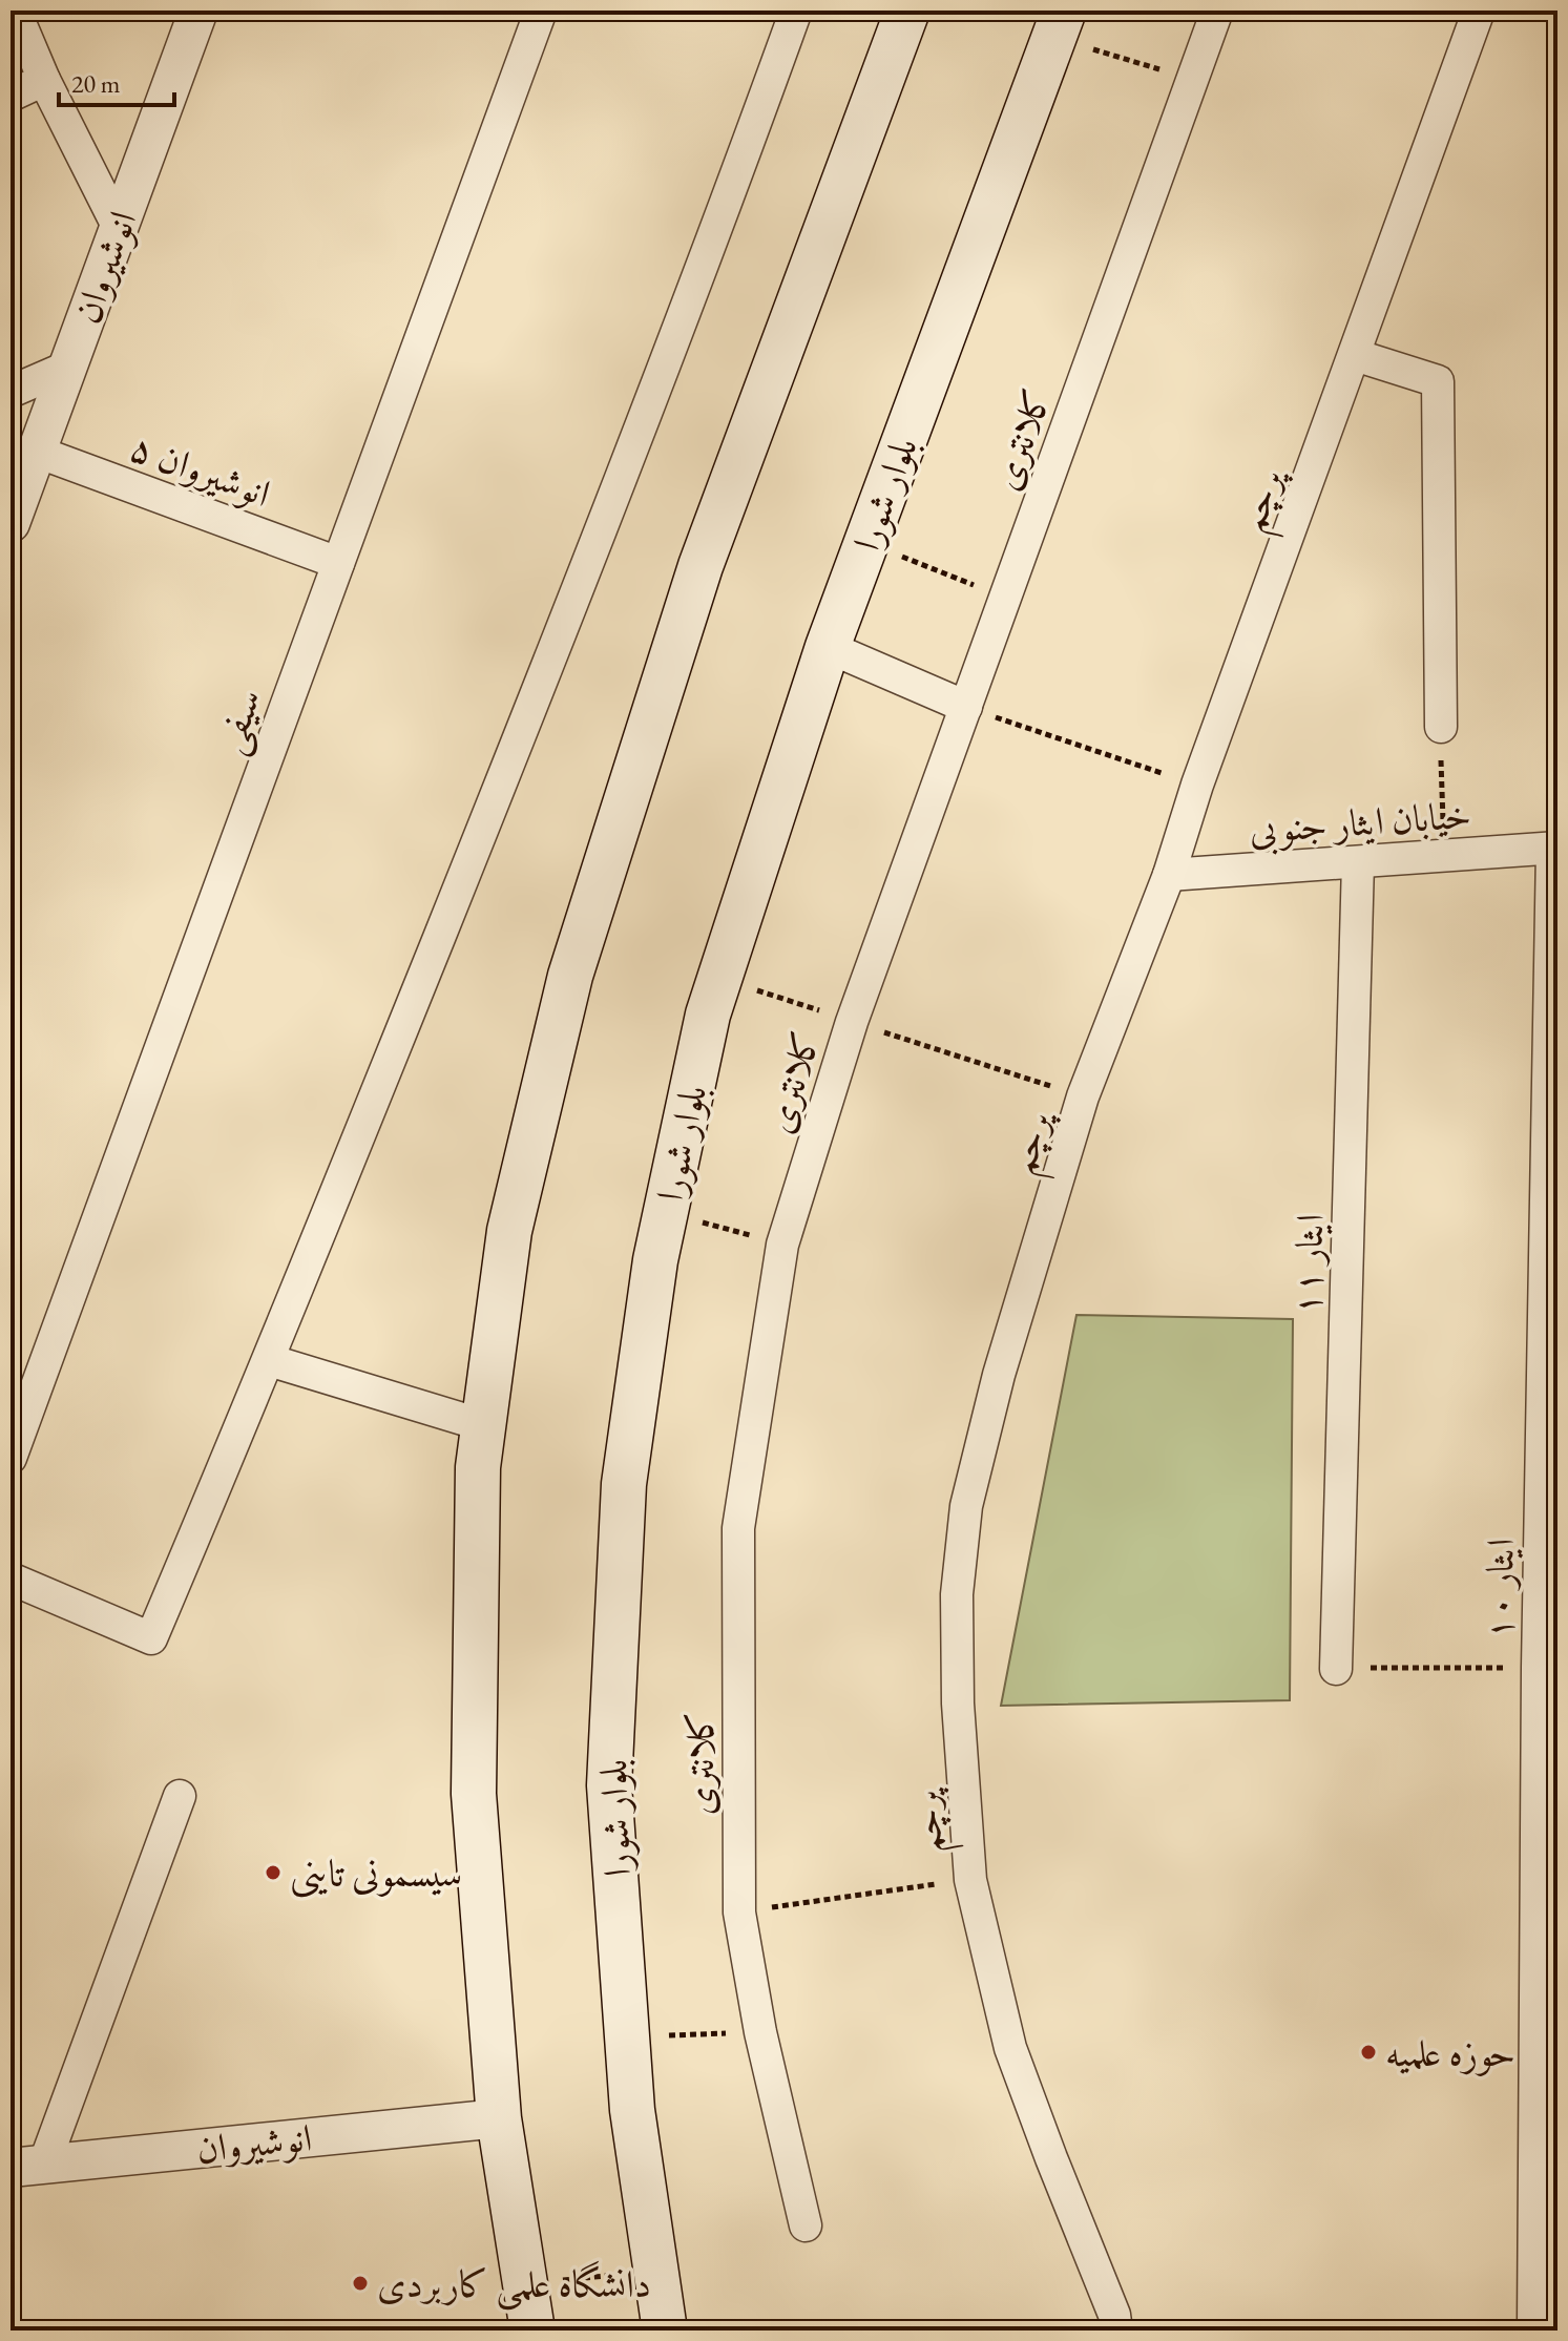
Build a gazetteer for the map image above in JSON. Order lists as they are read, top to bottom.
{
  "streets": {
    "main road": ["بلوار شورا"],
    "street": [
      "انوشیروان",
      "کلانتری",
      "انوشیروان ۵",
      "پرچم",
      "سیفی",
      "خیابان ایثار جنوبی",
      "ایثار ۱۱",
      "ایثار ۱۰"
    ]
  },
  "crossings": [
    ["انوشیروان", "انوشیروان ۵"],
    ["انوشیروان ۵", "سیفی"],
    ["پرچم", "خیابان ایثار جنوبی"],
    ["خیابان ایثار جنوبی", "ایثار ۱۱"],
    ["خیابان ایثار جنوبی", "ایثار ۱۰"]
  ],
  "places": ["سیسمونی تاینی", "حوزه علمیه", "دانشگاه علمی کاربردی"],
  "scale_bar": "20 m"
}
